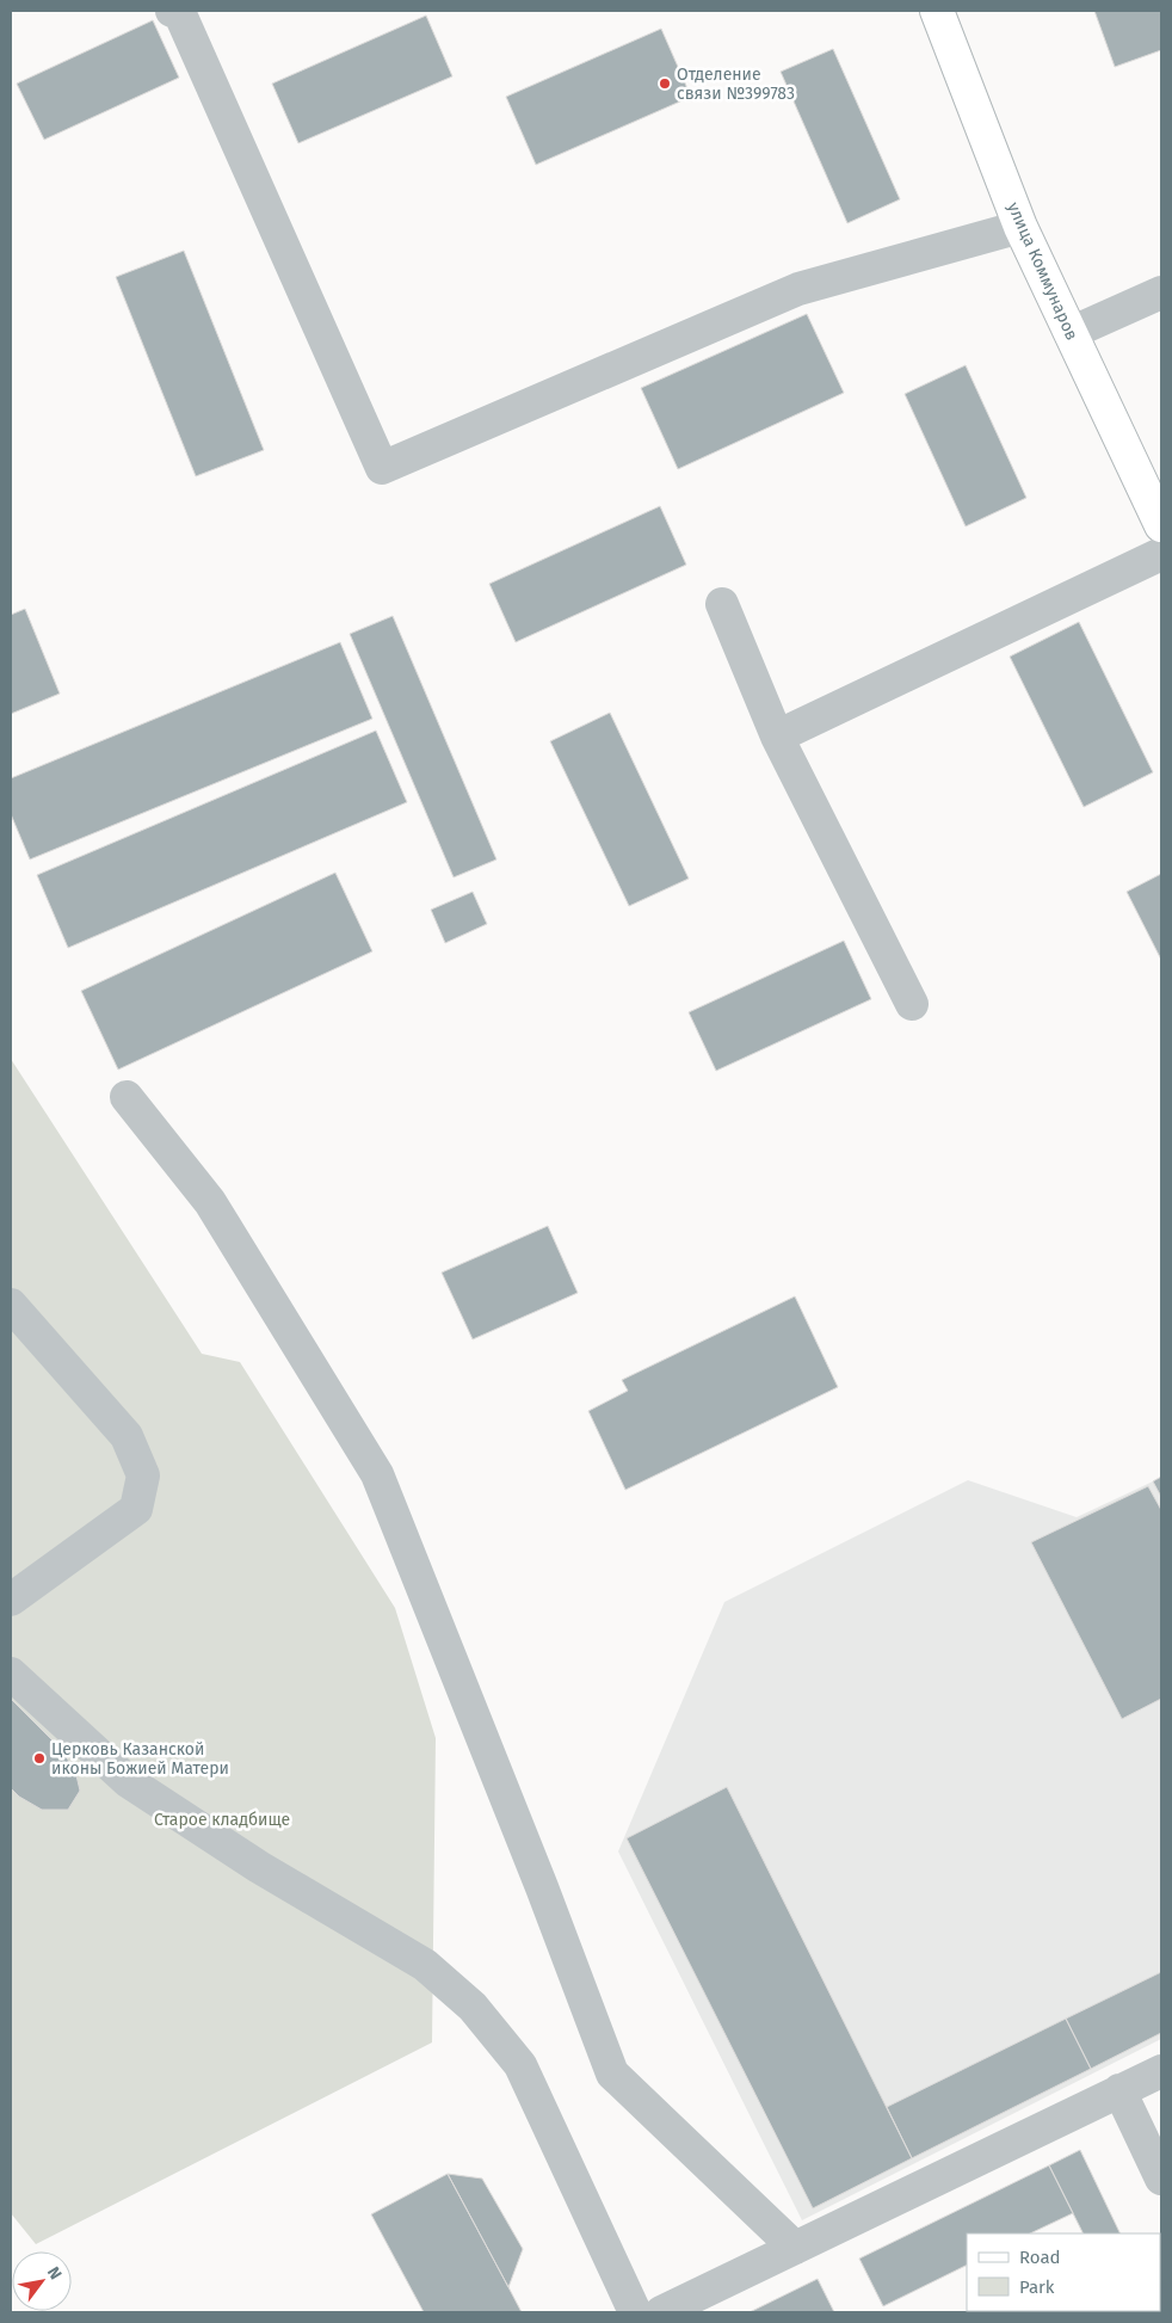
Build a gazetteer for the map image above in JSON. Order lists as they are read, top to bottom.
{
  "streets": {
    "main road": ["улица Коммунаров"]
  },
  "parks": ["Старое кладбище"],
  "places": ["Отделение связи №399783", "Церковь Казанской иконы Божией Матери"],
  "legend": ["Road", "Park"],
  "north": "top right"
}
